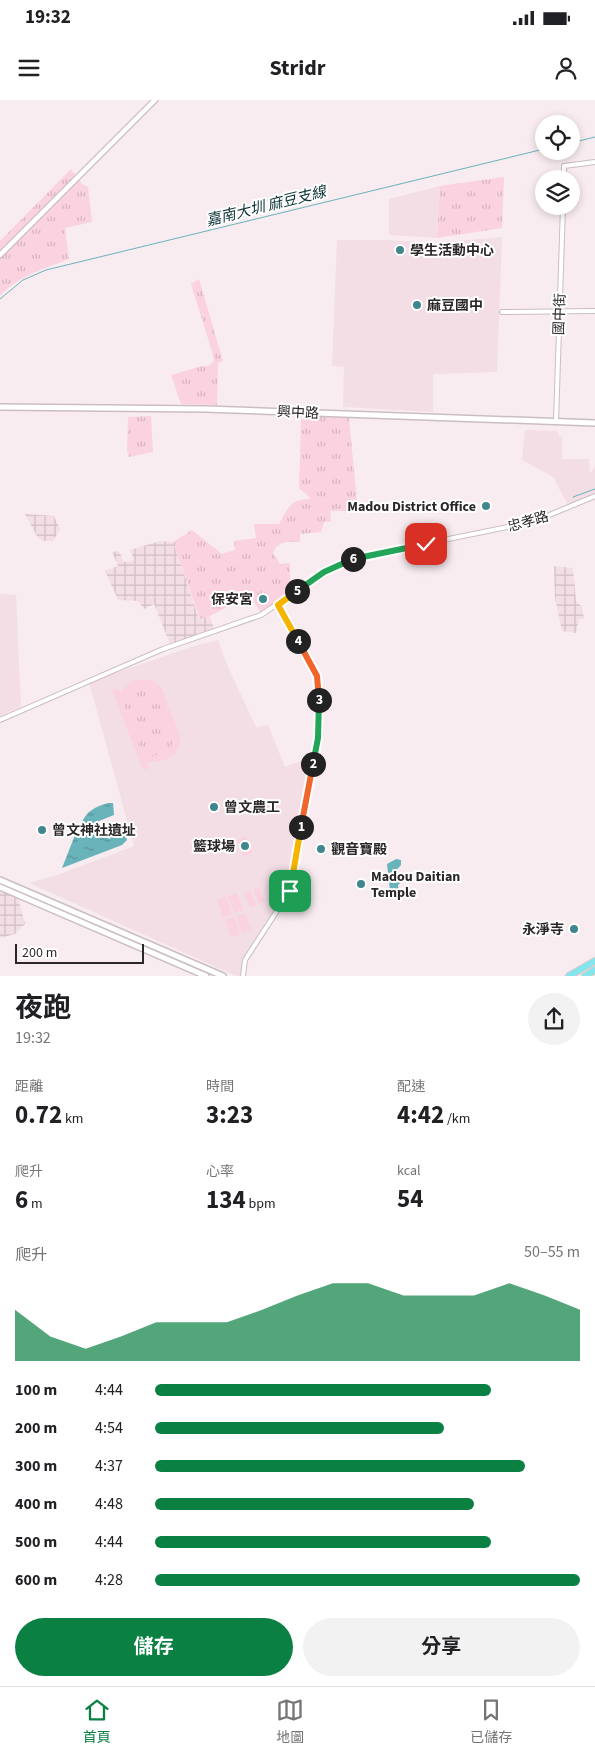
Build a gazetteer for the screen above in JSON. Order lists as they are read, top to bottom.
{
  "streets": {
    "main road": ["興中路"],
    "street": ["國中街", "忠孝路"]
  },
  "crossings": [
    ["國中街", "興中路"]
  ],
  "water": ["嘉南大圳 麻豆支線"],
  "places": [
    "學生活動中心",
    "麻豆國中",
    "Madou District Office",
    "保安宮",
    "曾文農工",
    "曾文神社遺址",
    "籃球場",
    "觀音寶殿",
    "Madou Daitian Temple",
    "永淨寺"
  ],
  "scale_bar": "200 m",
  "page": {
    "status": "19:32",
    "header": "Stridr",
    "pins": [
      "6",
      "5",
      "4",
      "3",
      "2",
      "1"
    ],
    "scale": "200 m",
    "heading": ["夜跑", "19:32"],
    "stats": [
      ["距離", "0.72 km"],
      ["時間", "3:23"],
      ["配速", "4:42 /km"],
      ["爬升", "6 m"],
      ["心率", "134 bpm"],
      ["kcal", "54"]
    ],
    "chart": ["爬升", "50–55 m"],
    "list": [
      {
        "name": "100 m",
        "note": "4:44"
      },
      {
        "name": "200 m",
        "note": "4:54"
      },
      {
        "name": "300 m",
        "note": "4:37"
      },
      {
        "name": "400 m",
        "note": "4:48"
      },
      {
        "name": "500 m",
        "note": "4:44"
      },
      {
        "name": "600 m",
        "note": "4:28"
      }
    ],
    "buttons": ["儲存", "分享"],
    "tabs": ["首頁", "地圖", "已儲存"]
  }
}
